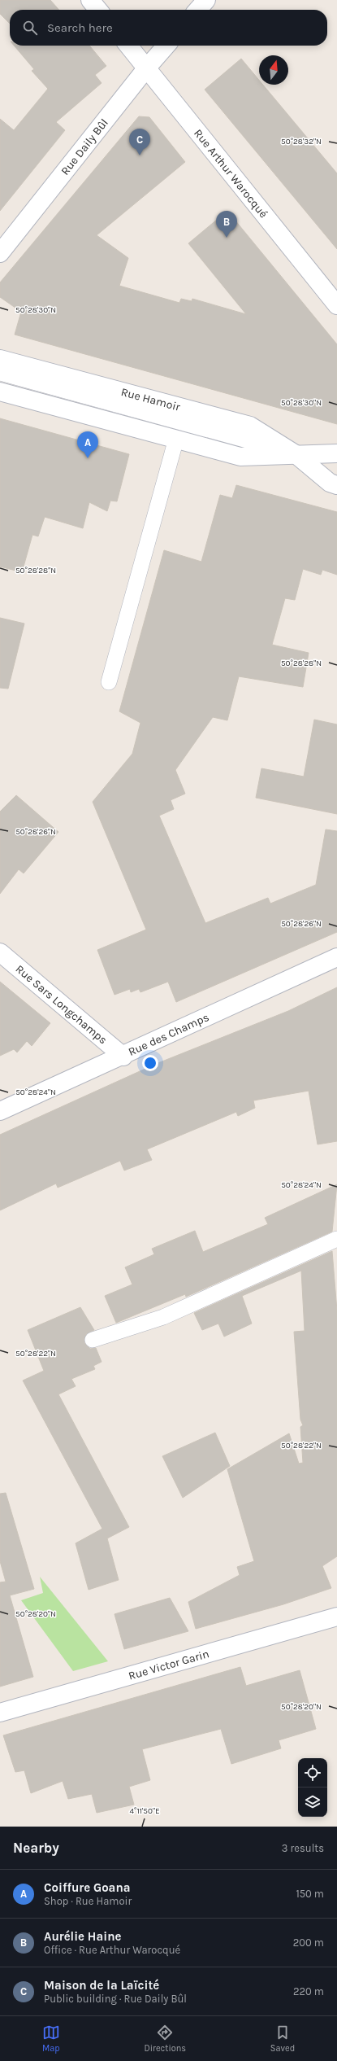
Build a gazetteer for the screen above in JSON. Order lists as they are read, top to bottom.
{
  "streets": {
    "street": [
      "Rue Daily Bûl",
      "Rue Arthur Warocqué",
      "Rue Hamoir",
      "Rue Sars Longchamps",
      "Rue des Champs",
      "Rue Victor Garin"
    ]
  },
  "crossings": [
    ["Rue Daily Bûl", "Rue Arthur Warocqué"],
    ["Rue Sars Longchamps", "Rue des Champs"]
  ],
  "north": "top",
  "page": {
    "search": "Search here",
    "pins": ["C", "B", "A"],
    "heading": ["Nearby", "3 results"],
    "list": [
      {
        "mark": "A",
        "name": "Coiffure Goana",
        "note": "Shop · Rue Hamoir",
        "value": "150 m"
      },
      {
        "mark": "B",
        "name": "Aurélie Haine",
        "note": "Office · Rue Arthur Warocqué",
        "value": "200 m"
      },
      {
        "mark": "C",
        "name": "Maison de la Laïcité",
        "note": "Public building · Rue Daily Bûl",
        "value": "220 m"
      }
    ],
    "nav": ["Map", "Directions", "Saved"]
  },
  "coordinates": [
    "50°28'32\"N",
    "50°28'30\"N",
    "50°28'28\"N",
    "50°28'26\"N",
    "50°28'24\"N",
    "50°28'22\"N",
    "50°28'20\"N",
    "4°11'50\"E"
  ]
}
